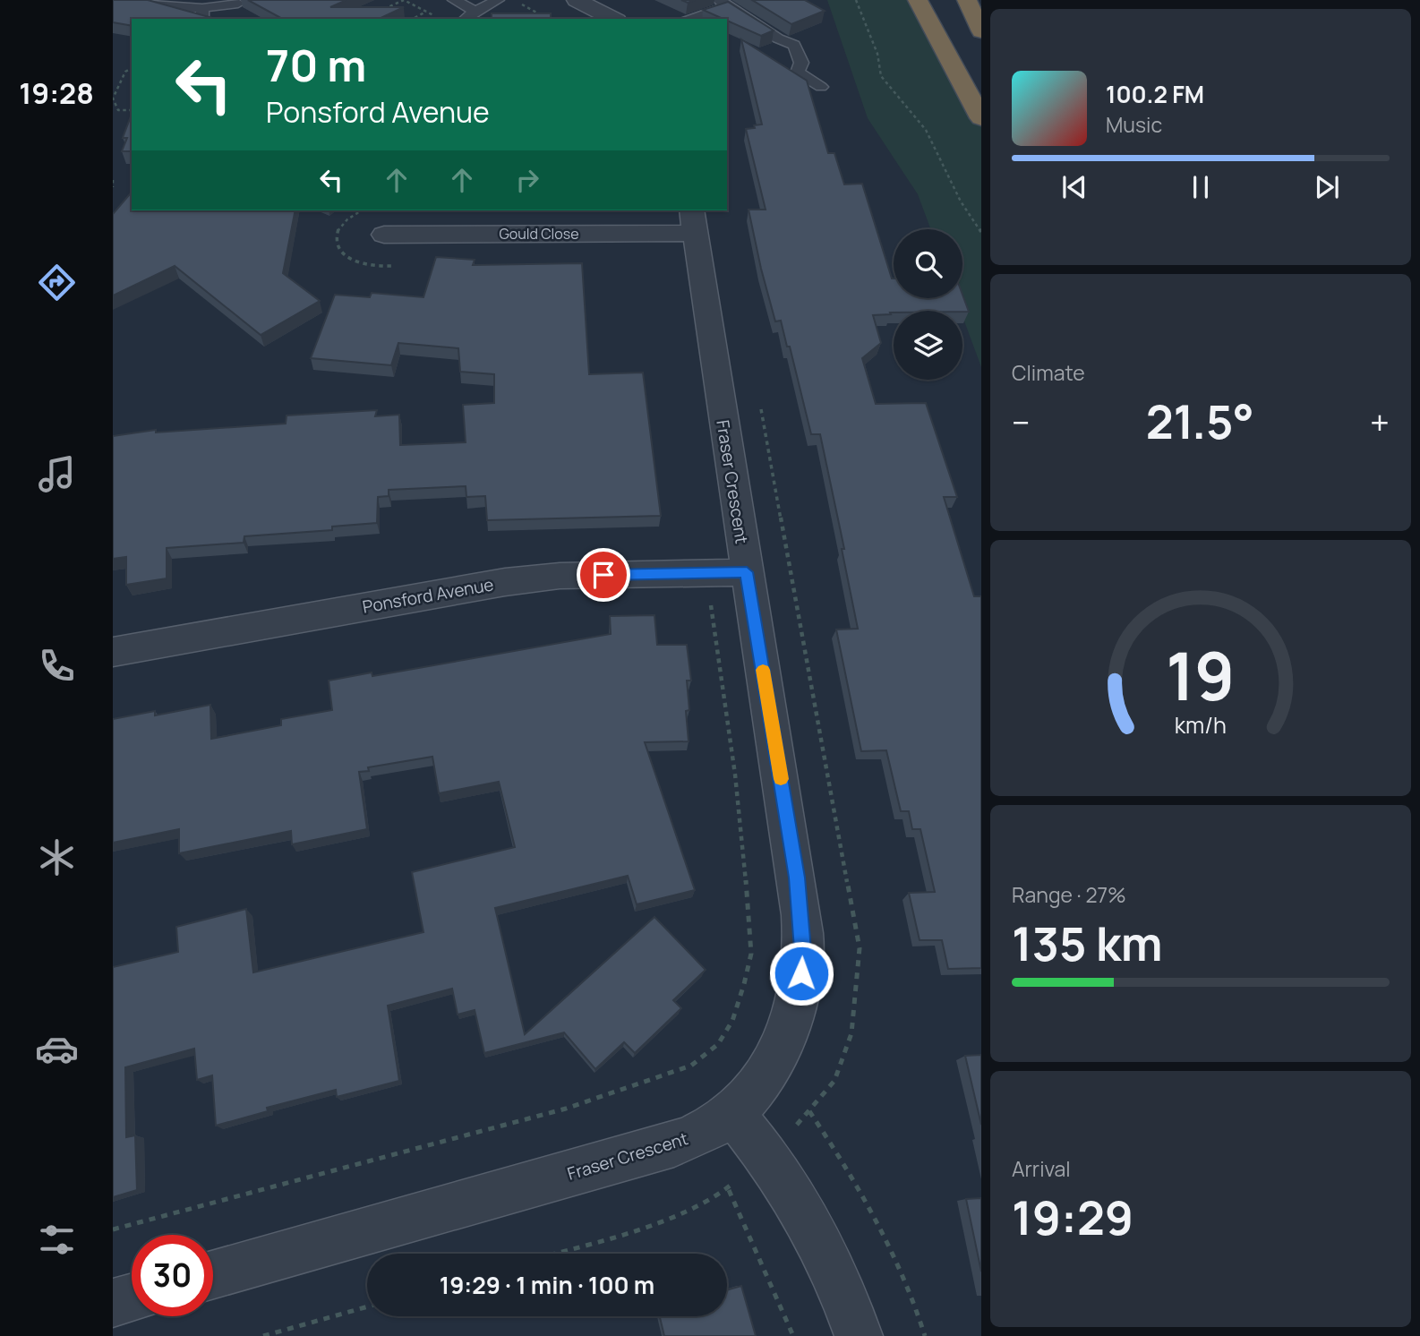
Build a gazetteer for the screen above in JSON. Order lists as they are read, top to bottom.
{
  "streets": {
    "street": ["Gould Close", "Fraser Crescent", "Ponsford Avenue"]
  },
  "crossings": [
    ["Gould Close", "Fraser Crescent"],
    ["Fraser Crescent", "Ponsford Avenue"]
  ],
  "page": {
    "tabs": "19:28",
    "turn": ["70 m", "Ponsford Avenue"],
    "song": ["100.2 FM", "Music"],
    "tile": [
      "Climate",
      ["Range · 27%", "135 km"],
      ["Arrival", "19:29"]
    ],
    "heat": ["−", "21.5°", "+"],
    "limit": "30",
    "trip": "19:29 · 1 min · 100 m",
    "gauge": ["19", "km/h"]
  }
}
